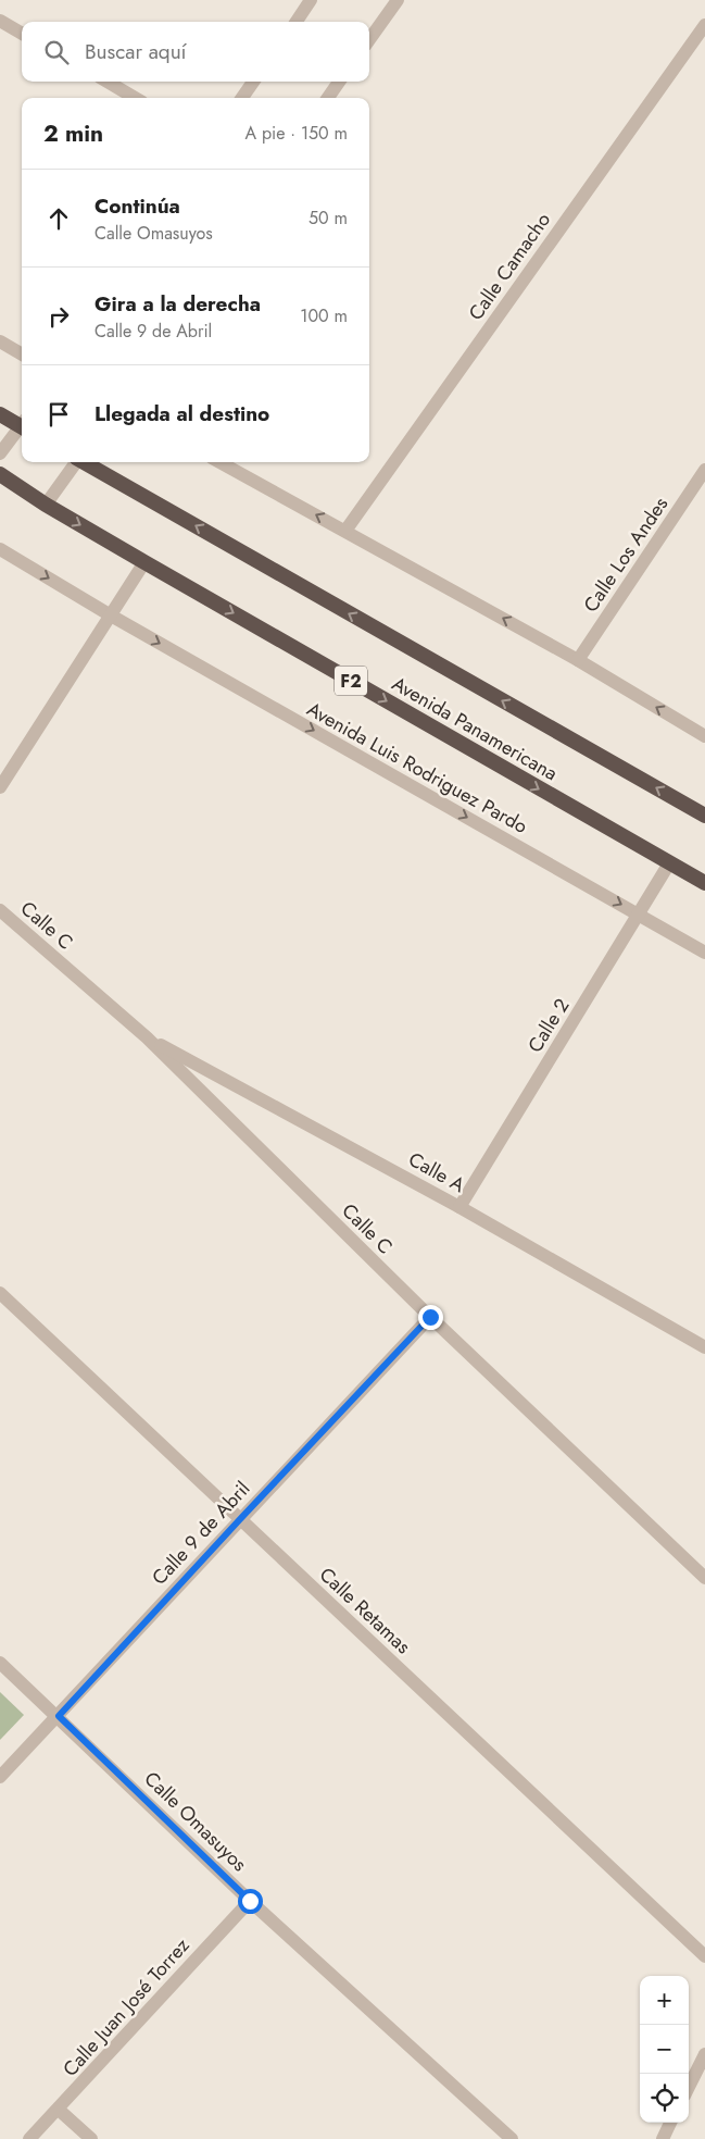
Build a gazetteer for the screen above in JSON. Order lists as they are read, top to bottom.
{
  "streets": {
    "highway": ["F2", "Avenida Panamericana"],
    "street": [
      "Calle Camacho",
      "Calle Los Andes",
      "Avenida Luis Rodriguez Pardo",
      "Calle C",
      "Calle 2",
      "Calle A",
      "Calle 9 de Abril",
      "Calle Retamas",
      "Calle Omasuyos",
      "Calle Juan José Torrez"
    ]
  },
  "crossings": [
    ["Avenida Panamericana", "Calle 2"],
    ["Avenida Luis Rodriguez Pardo", "Calle 2"],
    ["Calle C", "Calle A"],
    ["Calle C", "Calle 9 de Abril"],
    ["Calle 2", "Calle A"],
    ["Calle 9 de Abril", "Calle Retamas"],
    ["Calle 9 de Abril", "Calle Omasuyos"],
    ["Calle Omasuyos", "Calle Juan José Torrez"]
  ],
  "one_way": ["Avenida Luis Rodriguez Pardo"],
  "page": {
    "search": "Buscar aquí",
    "heading": ["2 min", "A pie · 150 m"],
    "list": [
      ["Continúa", "Calle Omasuyos", "50 m"],
      ["Gira a la derecha", "Calle 9 de Abril", "100 m"],
      "Llegada al destino"
    ],
    "map_buttons": ["+", "−"]
  }
}
